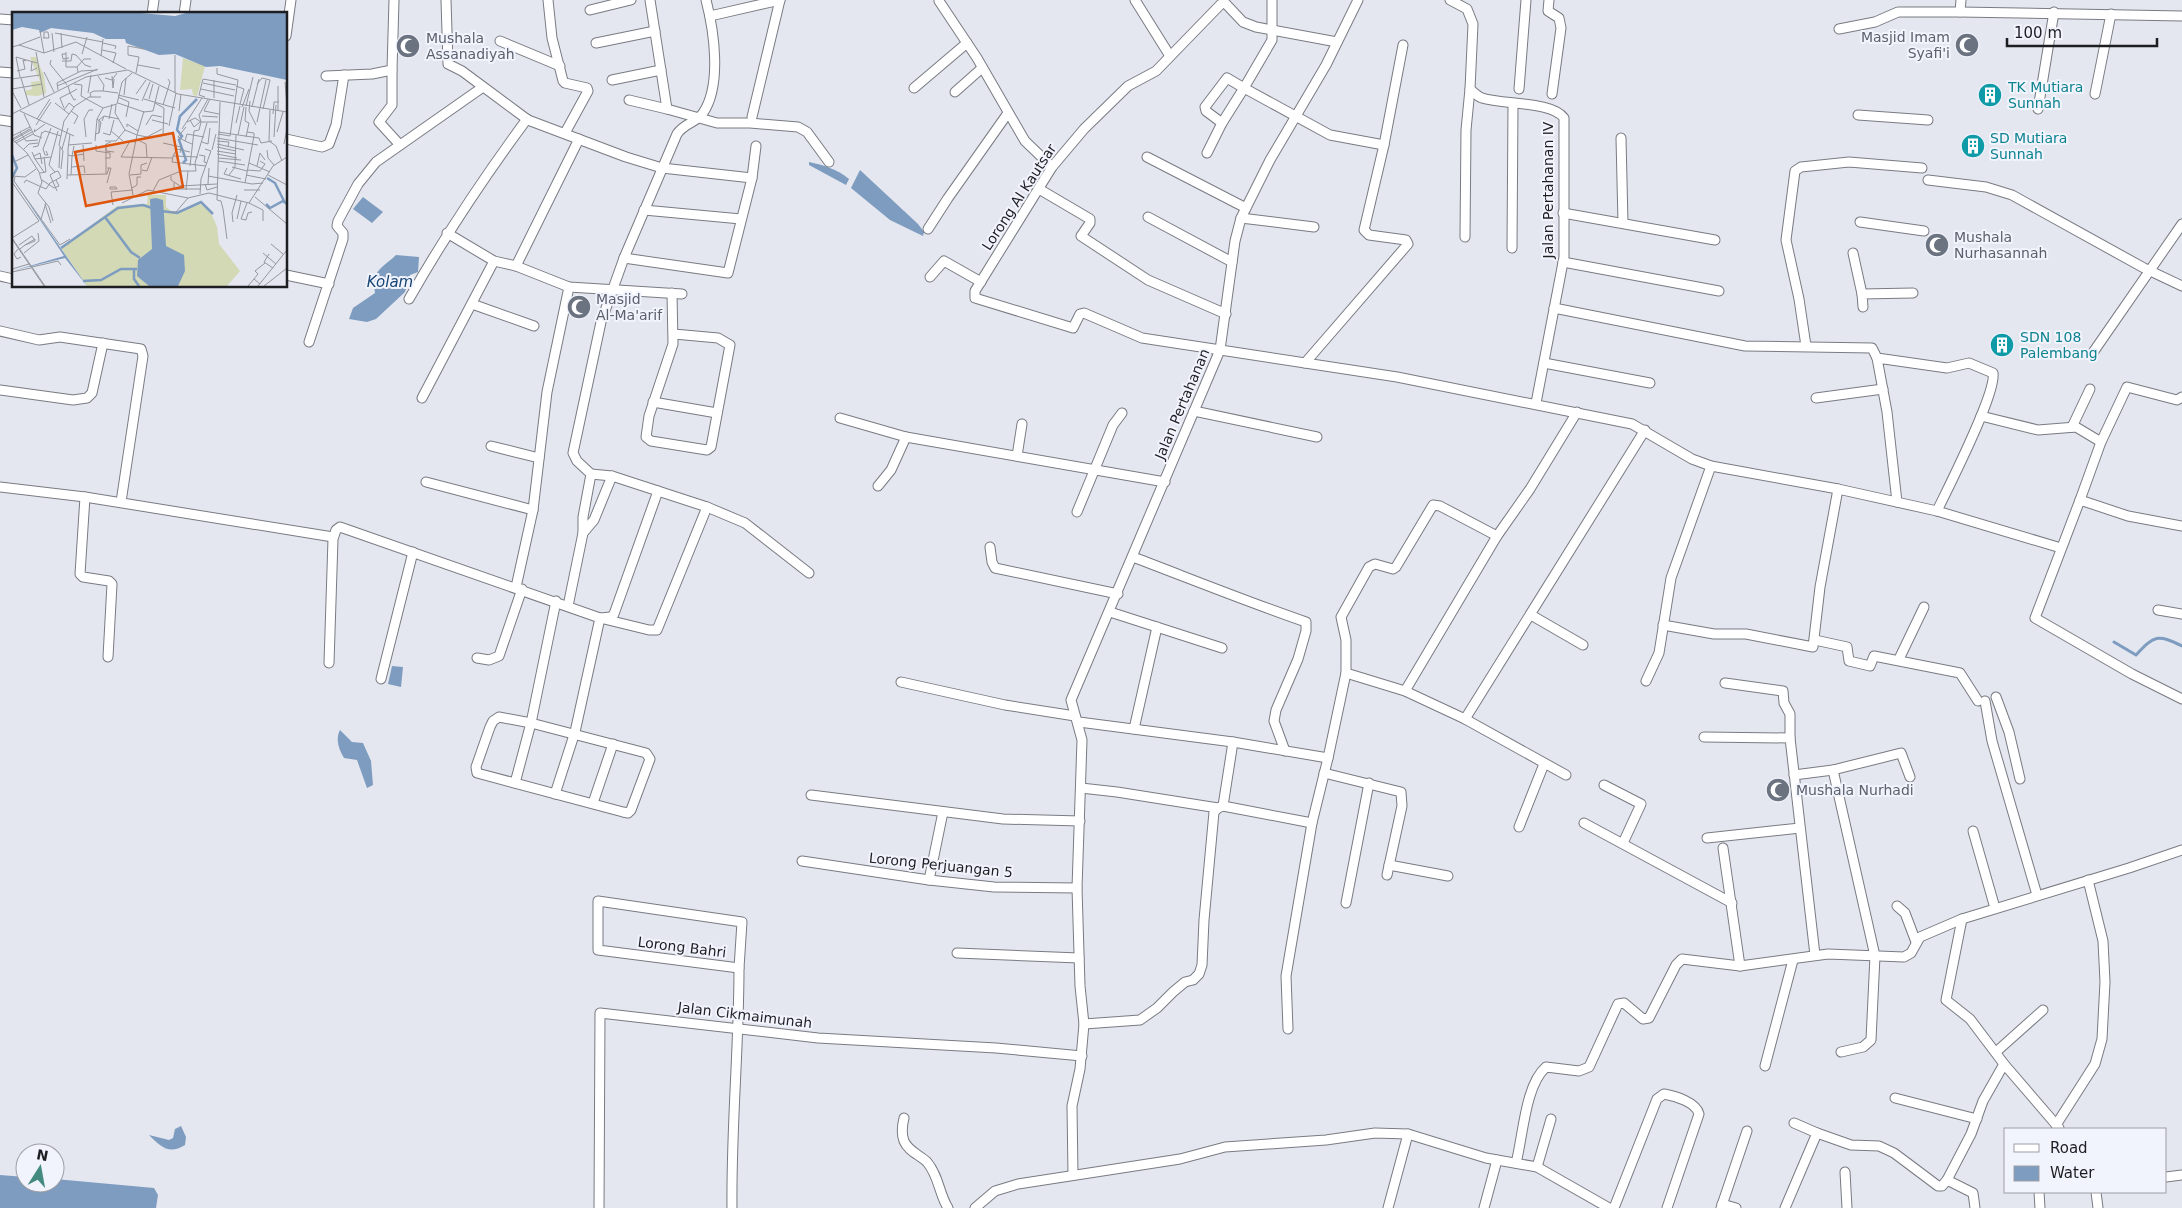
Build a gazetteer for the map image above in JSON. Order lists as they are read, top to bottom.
{
  "streets": {
    "street": [
      "Jalan Pertahanan IV",
      "Lorong Al Kautsar",
      "Jalan Pertahanan",
      "Lorong Perjuangan 5",
      "Lorong Bahri",
      "Jalan Cikmaimunah"
    ]
  },
  "crossings": [
    ["Lorong Al Kautsar", "Jalan Pertahanan"],
    ["Jalan Pertahanan", "Lorong Perjuangan 5"],
    ["Jalan Pertahanan", "Jalan Cikmaimunah"]
  ],
  "water": ["Kolam"],
  "places": {
    "mosque": [
      "Masjid Imam Syafi'i",
      "Mushala Assanadiyah",
      "Mushala Nurhasannah",
      "Masjid Al-Ma'arif",
      "Mushala Nurhadi"
    ],
    "building": ["TK Mutiara Sunnah", "SD Mutiara Sunnah", "SDN 108 Palembang"]
  },
  "legend": ["Road", "Water"],
  "scale_bar": "100 m",
  "north": "top"
}
